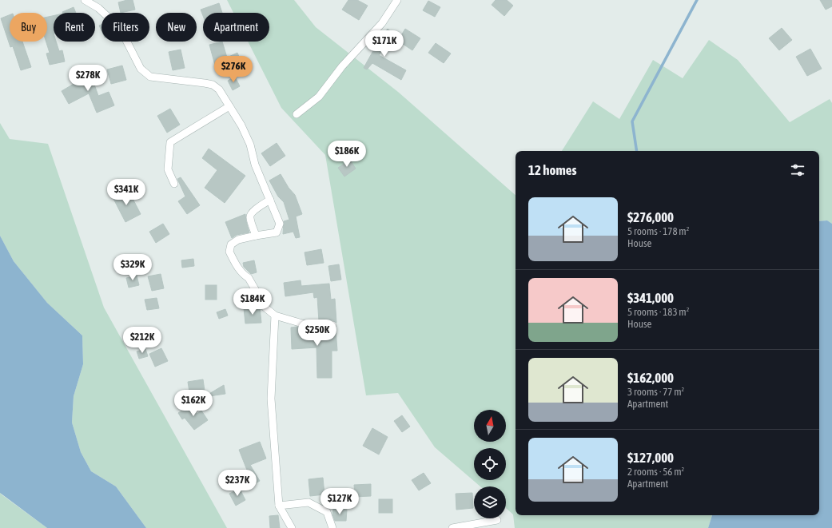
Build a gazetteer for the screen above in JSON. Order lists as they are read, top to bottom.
{
  "north": "top",
  "page": {
    "chip": [
      "Buy",
      "Rent",
      "Filters",
      "New",
      "Apartment"
    ],
    "price": [
      "$171K",
      "$276K",
      "$278K",
      "$186K",
      "$341K",
      "$329K",
      "$184K",
      "$250K",
      "$212K",
      "$162K",
      "$237K",
      "$127K"
    ],
    "heading": "12 homes",
    "list": [
      {
        "name": "$276,000",
        "note": "5 rooms · 178 m² · House"
      },
      {
        "name": "$341,000",
        "note": "5 rooms · 183 m² · House"
      },
      {
        "name": "$162,000",
        "note": "3 rooms · 77 m² · Apartment"
      },
      {
        "name": "$127,000",
        "note": "2 rooms · 56 m² · Apartment"
      }
    ]
  }
}
